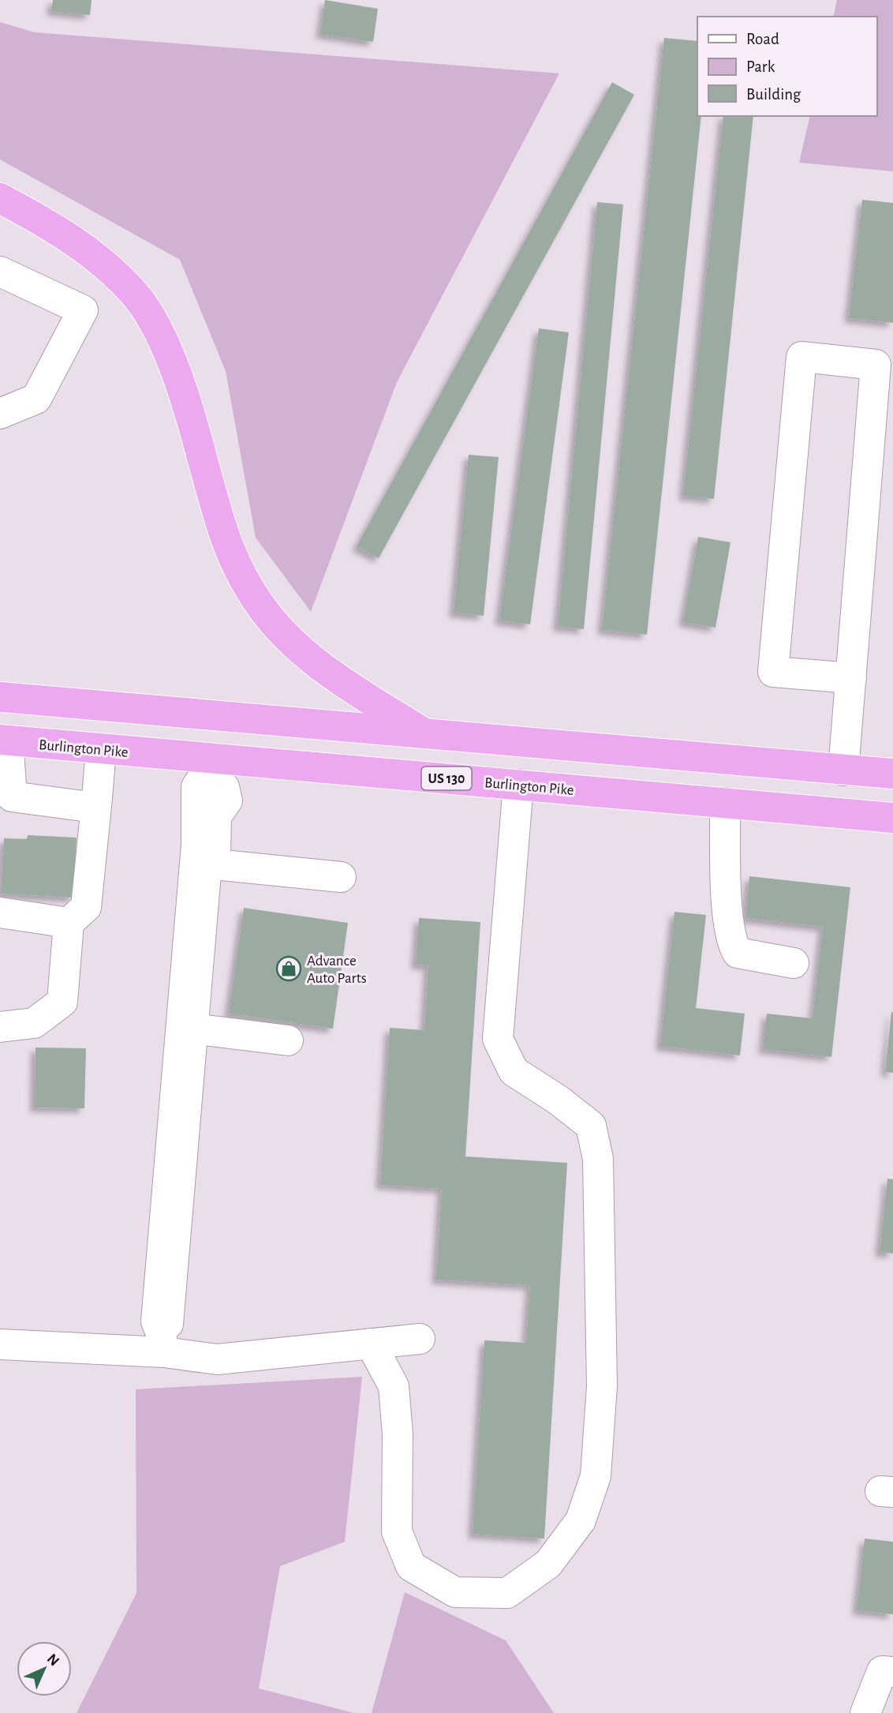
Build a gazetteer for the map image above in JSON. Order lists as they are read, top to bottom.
{
  "streets": {
    "highway": ["Burlington Pike", "US 130"]
  },
  "places": {
    "shop": ["Advance Auto Parts"]
  },
  "legend": ["Road", "Park", "Building"],
  "north": "top right"
}
